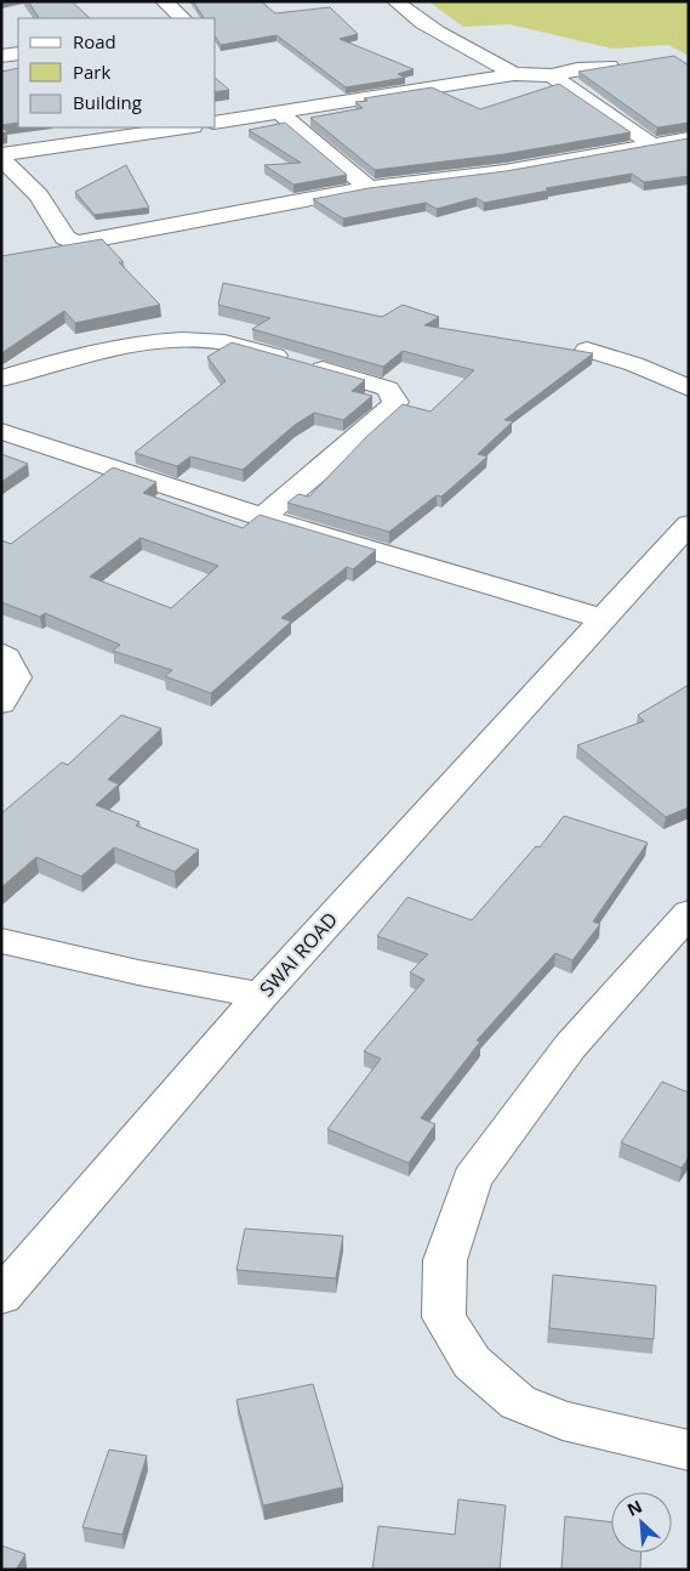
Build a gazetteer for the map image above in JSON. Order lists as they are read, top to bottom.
{
  "streets": {
    "street": ["SWAI ROAD"]
  },
  "legend": ["Road", "Park", "Building"],
  "north": "top left"
}
